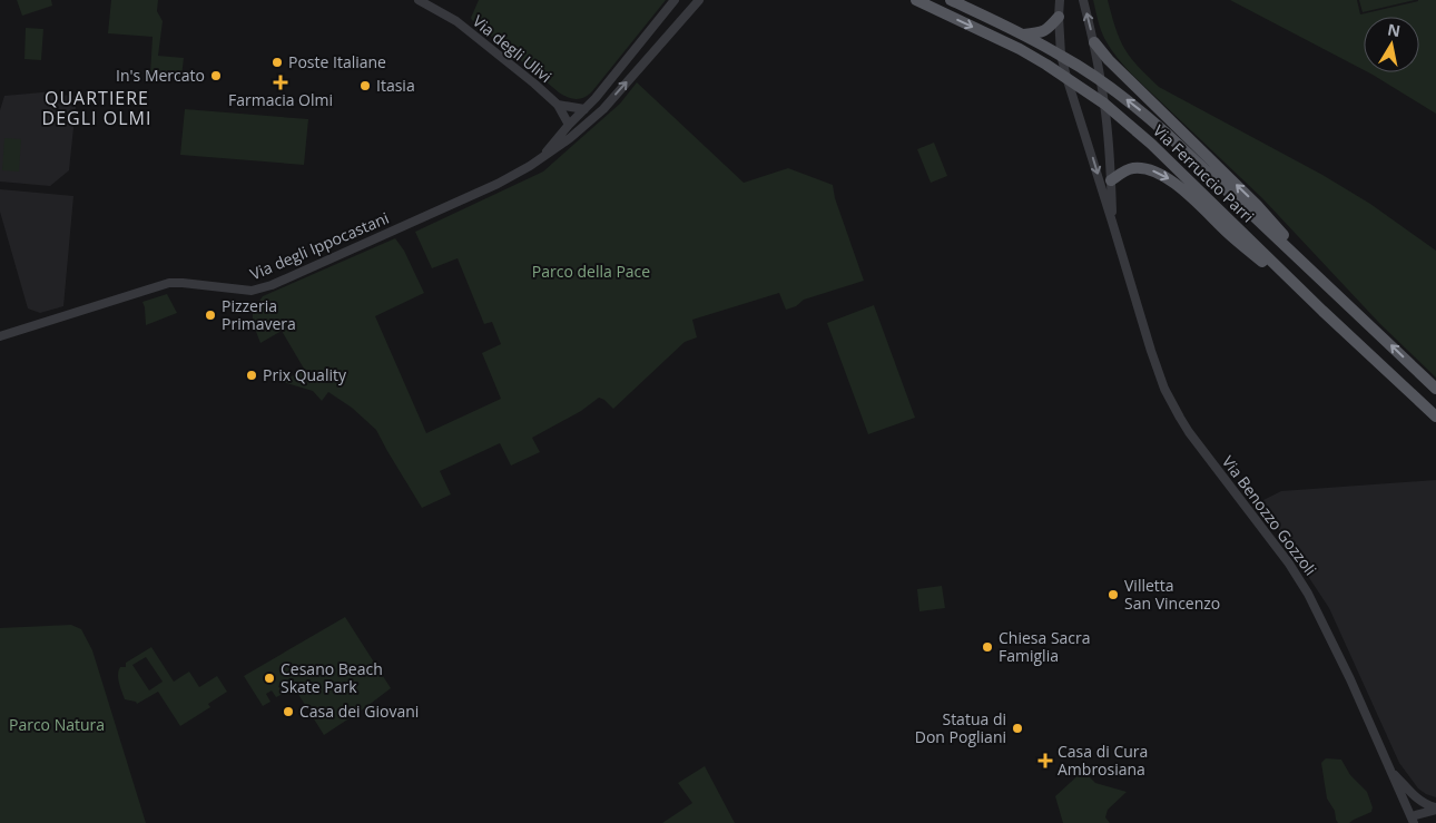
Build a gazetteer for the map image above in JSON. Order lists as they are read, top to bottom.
{
  "streets": {
    "main road": ["Via Ferruccio Parri"],
    "street": ["Via degli Ulivi", "Via degli Ippocastani", "Via Benozzo Gozzoli"]
  },
  "crossings": [
    ["Via Ferruccio Parri", "Via Benozzo Gozzoli"]
  ],
  "districts": ["QUARTIERE DEGLI OLMI"],
  "parks": ["Parco della Pace", "Parco Natura"],
  "places": {
    "other": [
      "Poste Italiane",
      "In's Mercato",
      "Itasia",
      "Pizzeria Primavera",
      "Prix Quality",
      "Villetta San Vincenzo",
      "Chiesa Sacra Famiglia",
      "Cesano Beach Skate Park",
      "Casa dei Giovani",
      "Statua di Don Pogliani"
    ],
    "health": ["Farmacia Olmi", "Casa di Cura Ambrosiana"]
  },
  "north": "top"
}
